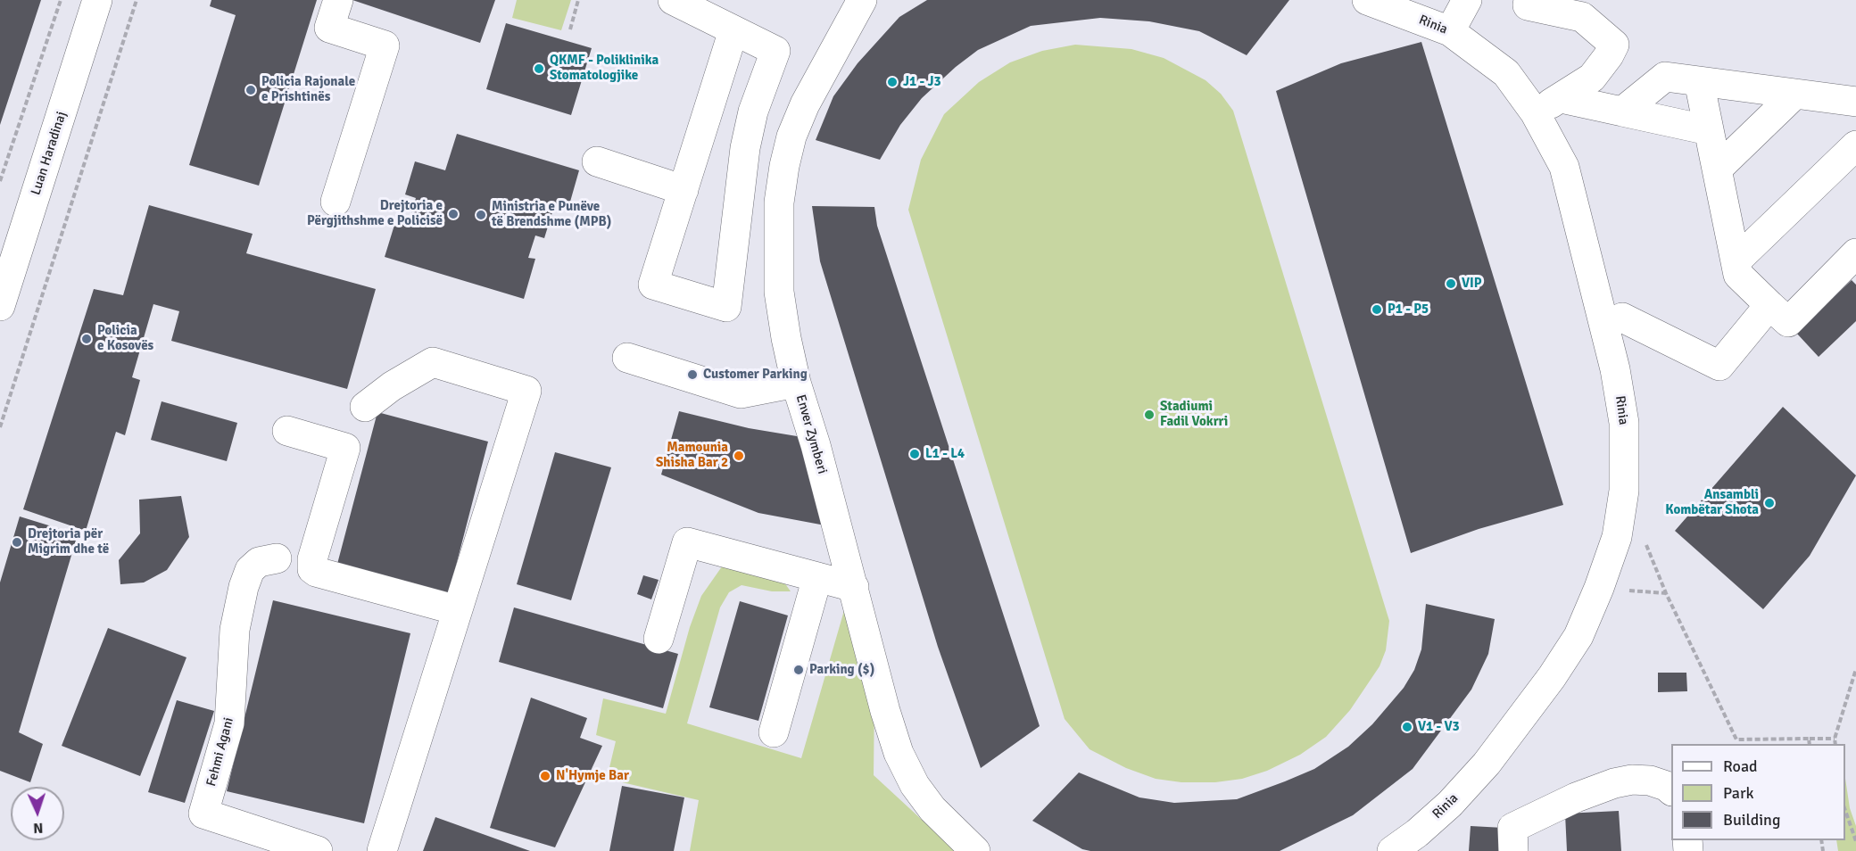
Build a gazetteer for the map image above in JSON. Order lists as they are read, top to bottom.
{
  "streets": {
    "street": [
      "Rinia",
      "Luan Haradinaj",
      "Enver Zymberi",
      "Fehmi Agani"
    ]
  },
  "places": [
    "QKMF - Poliklinika Stomatologjike",
    "J1 - J3",
    "Policia Rajonale e Prishtinës",
    "Drejtoria e Përgjithshme e Policisë",
    "Ministria e Punëve të Brendshme (MPB)",
    "VIP",
    "P1 - P5",
    "Policia e Kosovës",
    "Customer Parking",
    "Stadiumi Fadil Vokrri",
    "L1 - L4",
    "Mamounia Shisha Bar 2",
    "Ansambli Kombëtar Shota",
    "Drejtoria për Migrim dhe të",
    "Parking ($)",
    "V1 - V3",
    "N'Hymje Bar"
  ],
  "legend": ["Road", "Park", "Building"],
  "north": "bottom"
}
